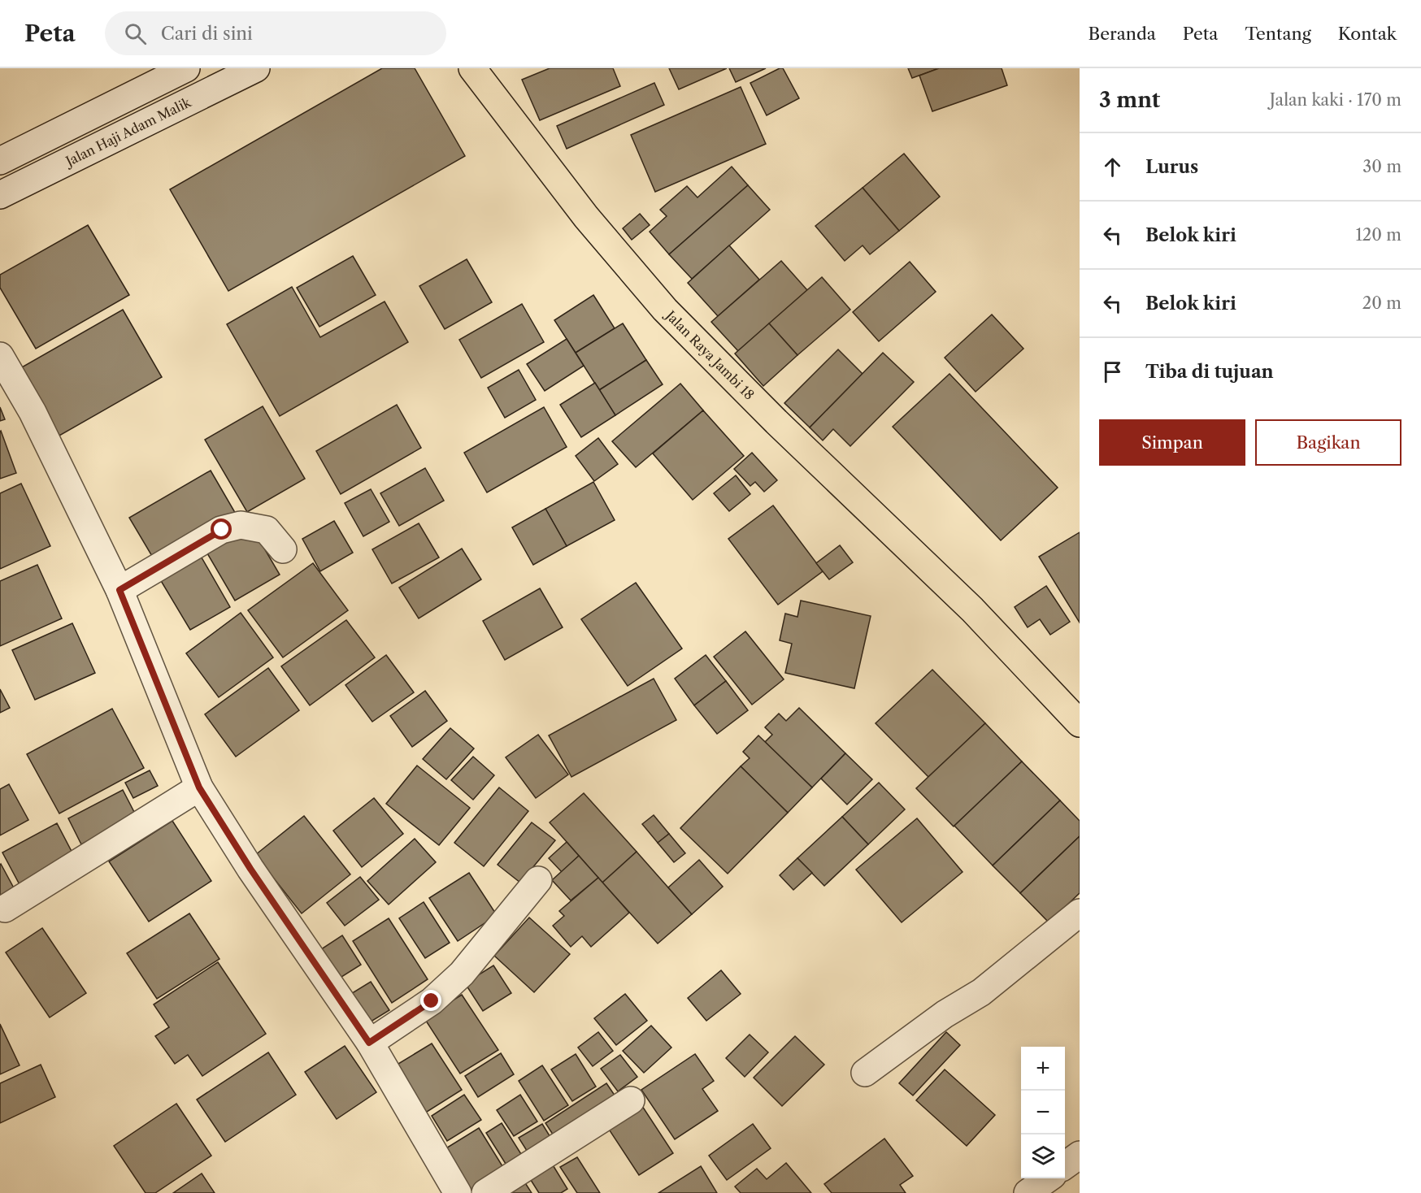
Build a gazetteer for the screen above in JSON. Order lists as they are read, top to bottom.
{
  "streets": {
    "main road": ["Jalan Raya Jambi 18"],
    "street": ["Jalan Haji Adam Malik"]
  },
  "page": {
    "header": "Peta",
    "search": "Cari di sini",
    "nav": [
      "Beranda",
      "Peta",
      "Tentang",
      "Kontak"
    ],
    "heading": ["3 mnt", "Jalan kaki · 170 m"],
    "list": [
      ["Lurus", "30 m"],
      ["Belok kiri", "120 m"],
      ["Belok kiri", "20 m"],
      "Tiba di tujuan"
    ],
    "buttons": ["Simpan", "Bagikan"],
    "map_buttons": ["+", "−"]
  }
}
